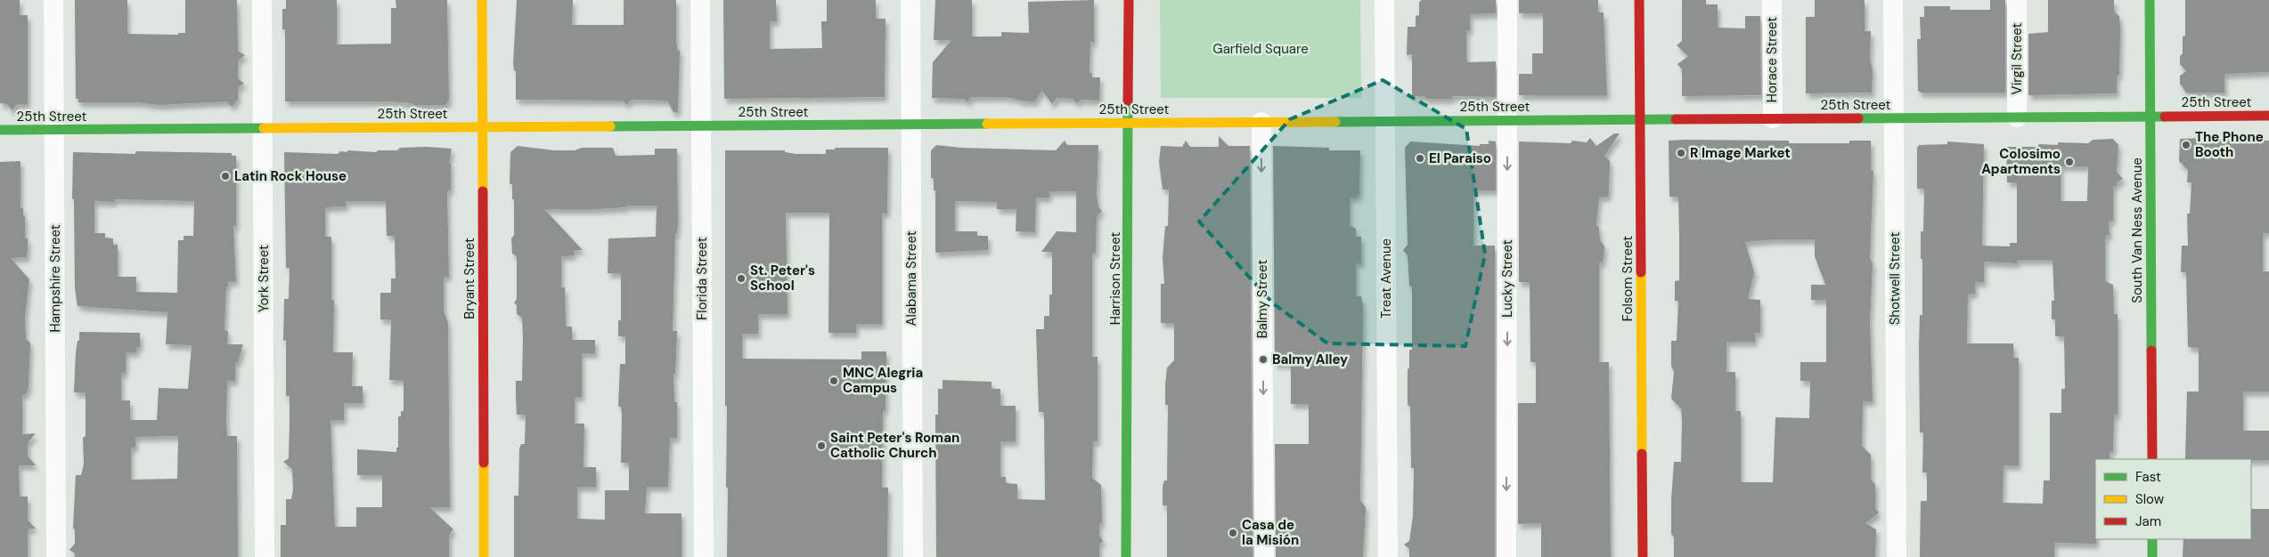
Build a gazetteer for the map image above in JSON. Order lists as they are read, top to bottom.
{
  "streets": {
    "street": [
      "Virgil Street",
      "Horace Street",
      "25th Street",
      "South Van Ness Avenue",
      "Hampshire Street",
      "York Street",
      "Bryant Street",
      "Florida Street",
      "Alabama Street",
      "Harrison Street",
      "Treat Avenue",
      "Lucky Street",
      "Folsom Street",
      "Shotwell Street",
      "Balmy Street"
    ]
  },
  "crossings": [
    ["Virgil Street", "25th Street"],
    ["Horace Street", "25th Street"],
    ["25th Street", "South Van Ness Avenue"],
    ["25th Street", "Hampshire Street"],
    ["25th Street", "York Street"],
    ["25th Street", "Bryant Street"],
    ["25th Street", "Florida Street"],
    ["25th Street", "Alabama Street"],
    ["25th Street", "Harrison Street"],
    ["25th Street", "Treat Avenue"],
    ["25th Street", "Lucky Street"],
    ["25th Street", "Folsom Street"],
    ["25th Street", "Shotwell Street"],
    ["25th Street", "Balmy Street"]
  ],
  "one_way": ["Lucky Street", "Balmy Street"],
  "parks": ["Garfield Square"],
  "places": [
    "The Phone Booth",
    "R Image Market",
    "El Paraiso",
    "Colosimo Apartments",
    "Latin Rock House",
    "St. Peter's School",
    "Balmy Alley",
    "MNC Alegria Campus",
    "Saint Peter's Roman Catholic Church",
    "Casa de la Misión"
  ],
  "legend": ["Fast", "Slow", "Jam"]
}
